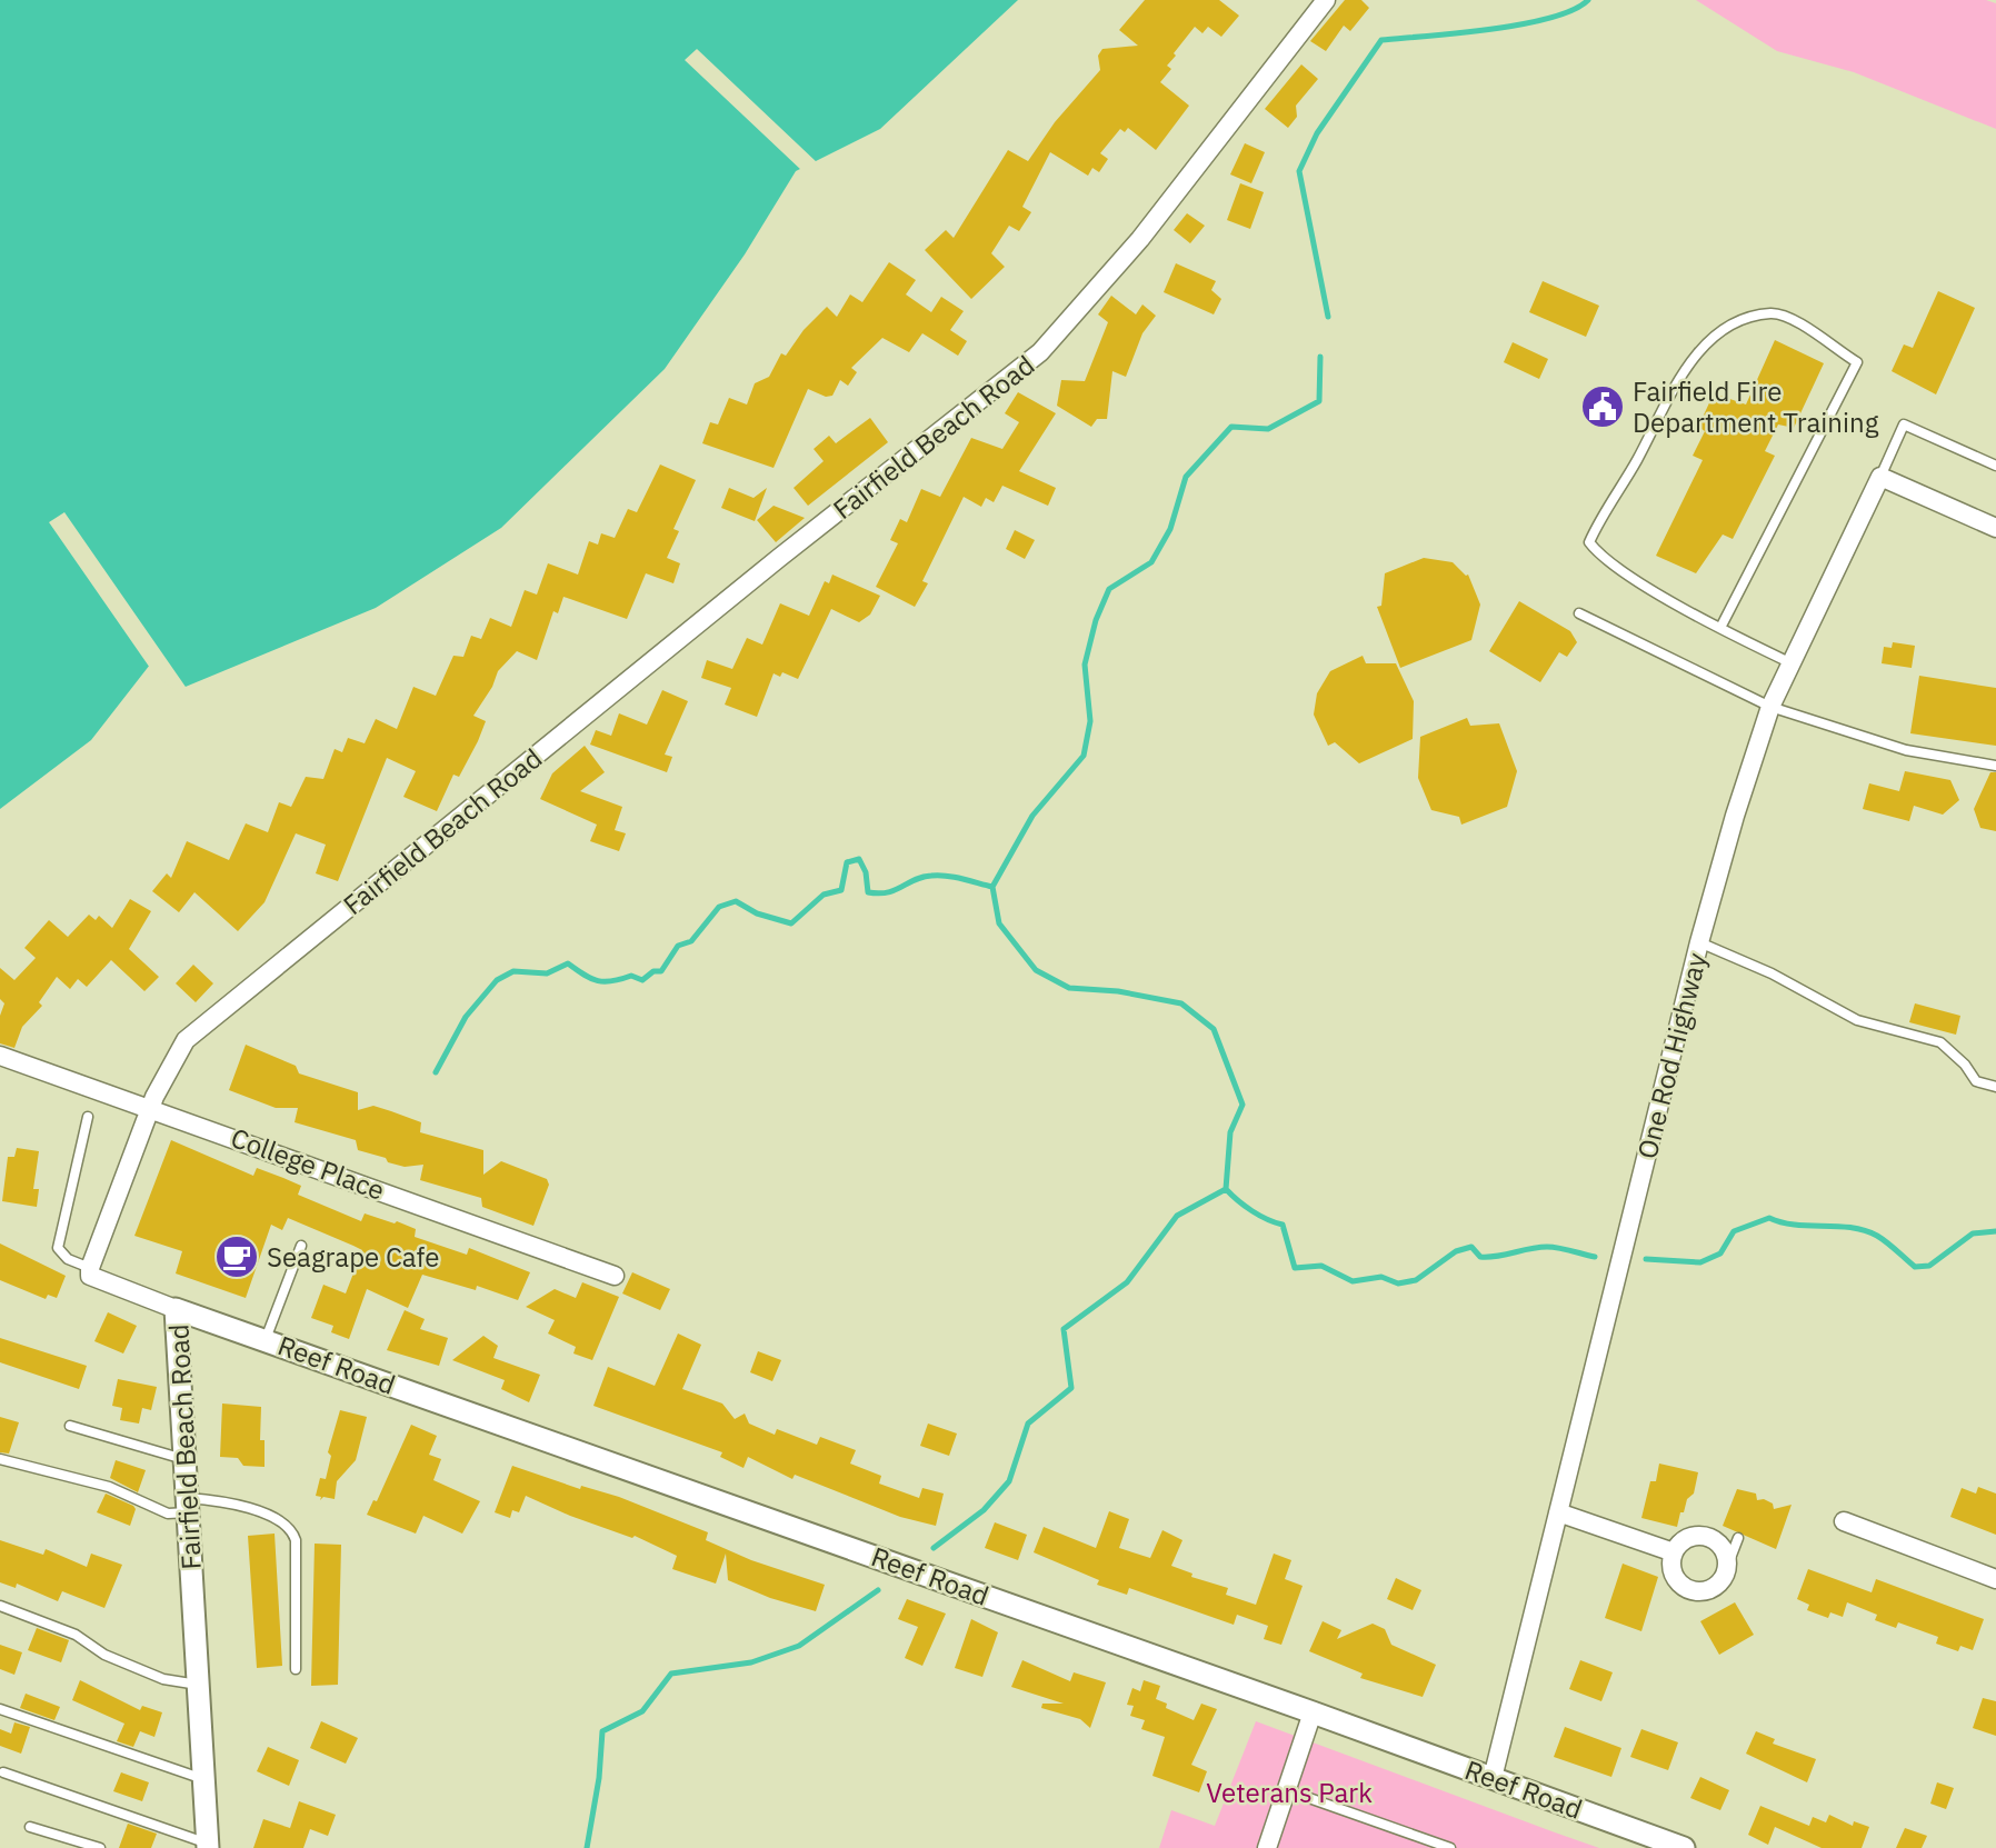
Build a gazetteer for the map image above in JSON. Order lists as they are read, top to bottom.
{
  "streets": {
    "street": [
      "Fairfield Beach Road",
      "One Rod Highway",
      "College Place",
      "Reef Road"
    ]
  },
  "crossings": [
    ["Fairfield Beach Road", "College Place"],
    ["Fairfield Beach Road", "Reef Road"],
    ["One Rod Highway", "Reef Road"]
  ],
  "parks": ["Veterans Park"],
  "places": {
    "public building": ["Fairfield Fire Department Training"],
    "cafe": ["Seagrape Cafe"]
  }
}
